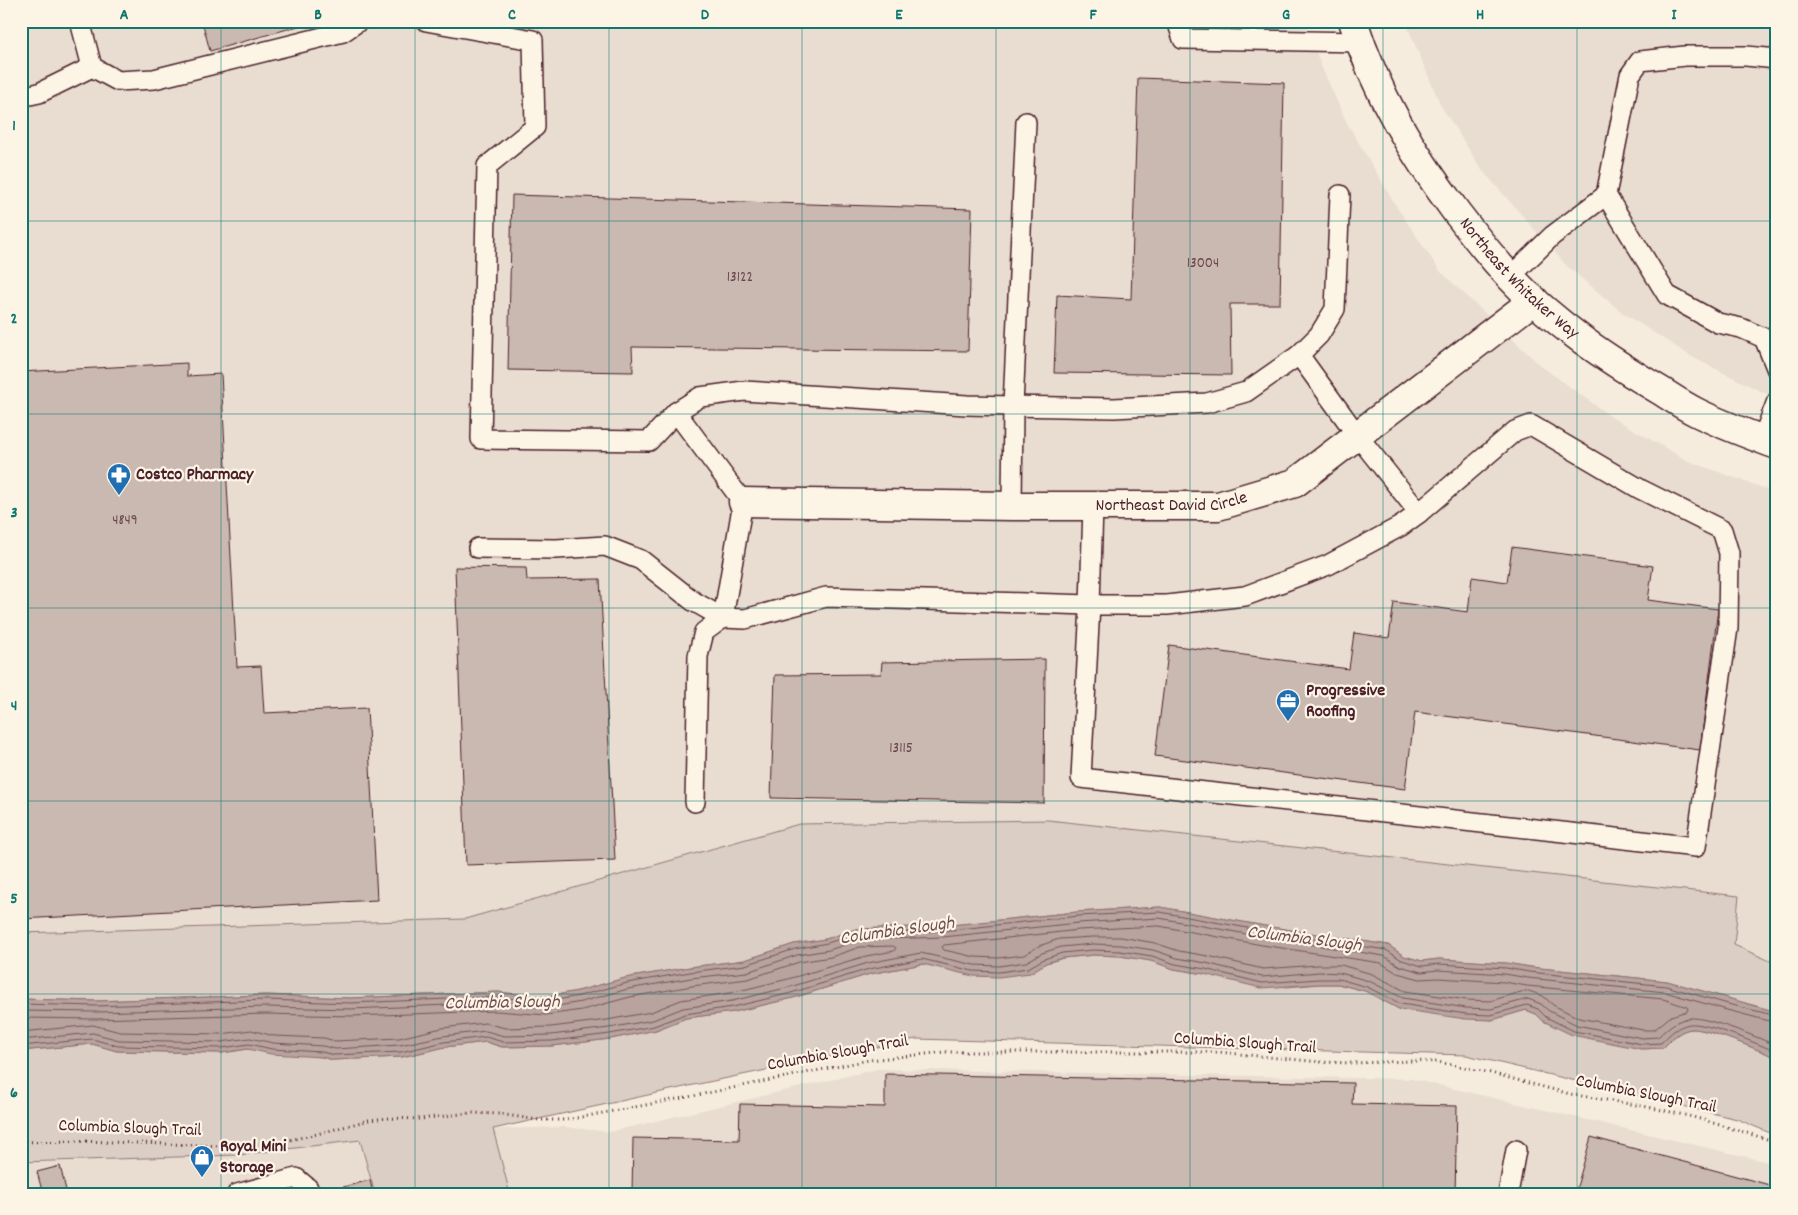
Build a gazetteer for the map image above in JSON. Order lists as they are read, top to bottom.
{
  "streets": {
    "street": ["Northeast Whitaker Way", "Northeast David Circle"],
    "path": ["Columbia Slough Trail"]
  },
  "crossings": [
    ["Northeast Whitaker Way", "Northeast David Circle"]
  ],
  "water": ["Columbia Slough"],
  "places": {
    "pharmacy": ["Costco Pharmacy"],
    "office": ["Progressive Roofing"],
    "shop": ["Royal Mini Storage"]
  },
  "house_numbers": [
    "13004",
    "13122",
    "4849",
    "13115"
  ],
  "grid": {
    "columns": [
      "A",
      "B",
      "C",
      "D",
      "E",
      "F",
      "G",
      "H",
      "I"
    ],
    "rows": [
      "1",
      "2",
      "3",
      "4",
      "5",
      "6"
    ]
  }
}
